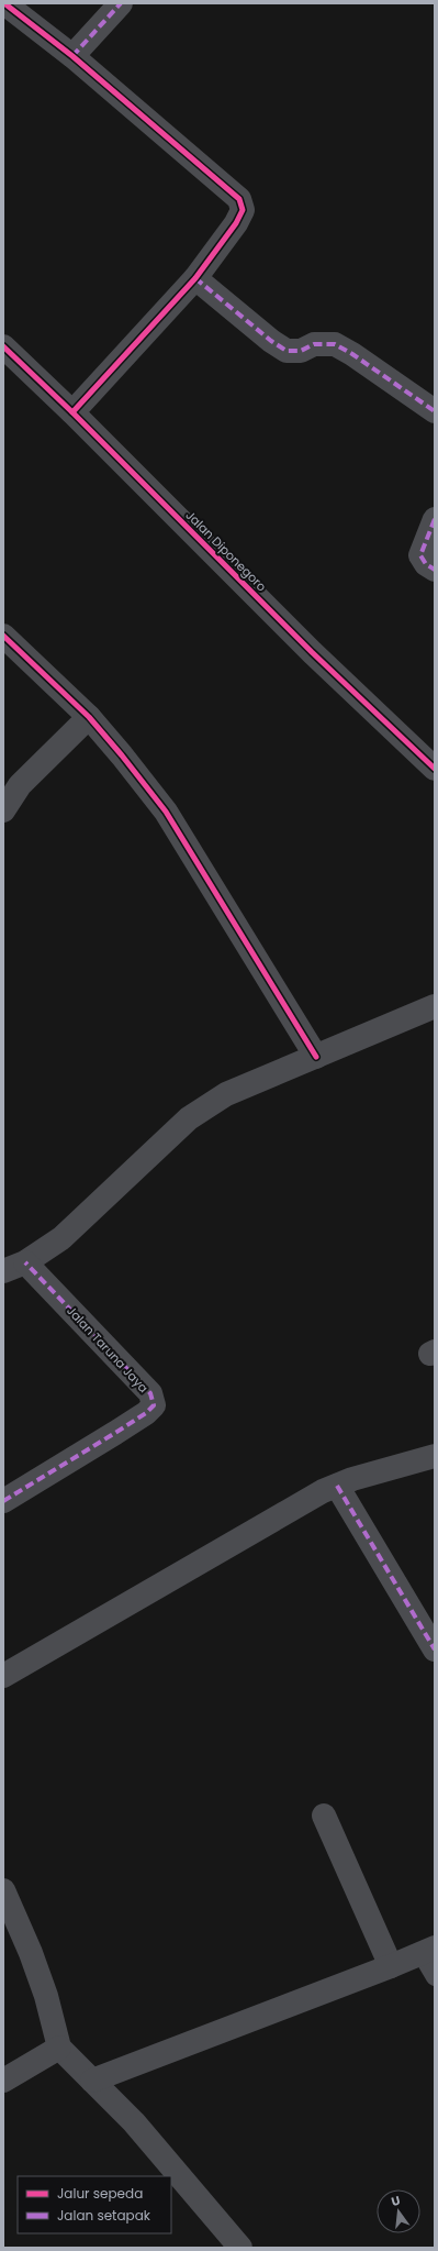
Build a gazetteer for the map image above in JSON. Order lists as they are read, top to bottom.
{
  "streets": {
    "street": ["Jalan Diponegoro", "Jalan Taruna Jaya"]
  },
  "legend": ["Jalur sepeda", "Jalan setapak"],
  "north": "top"
}
